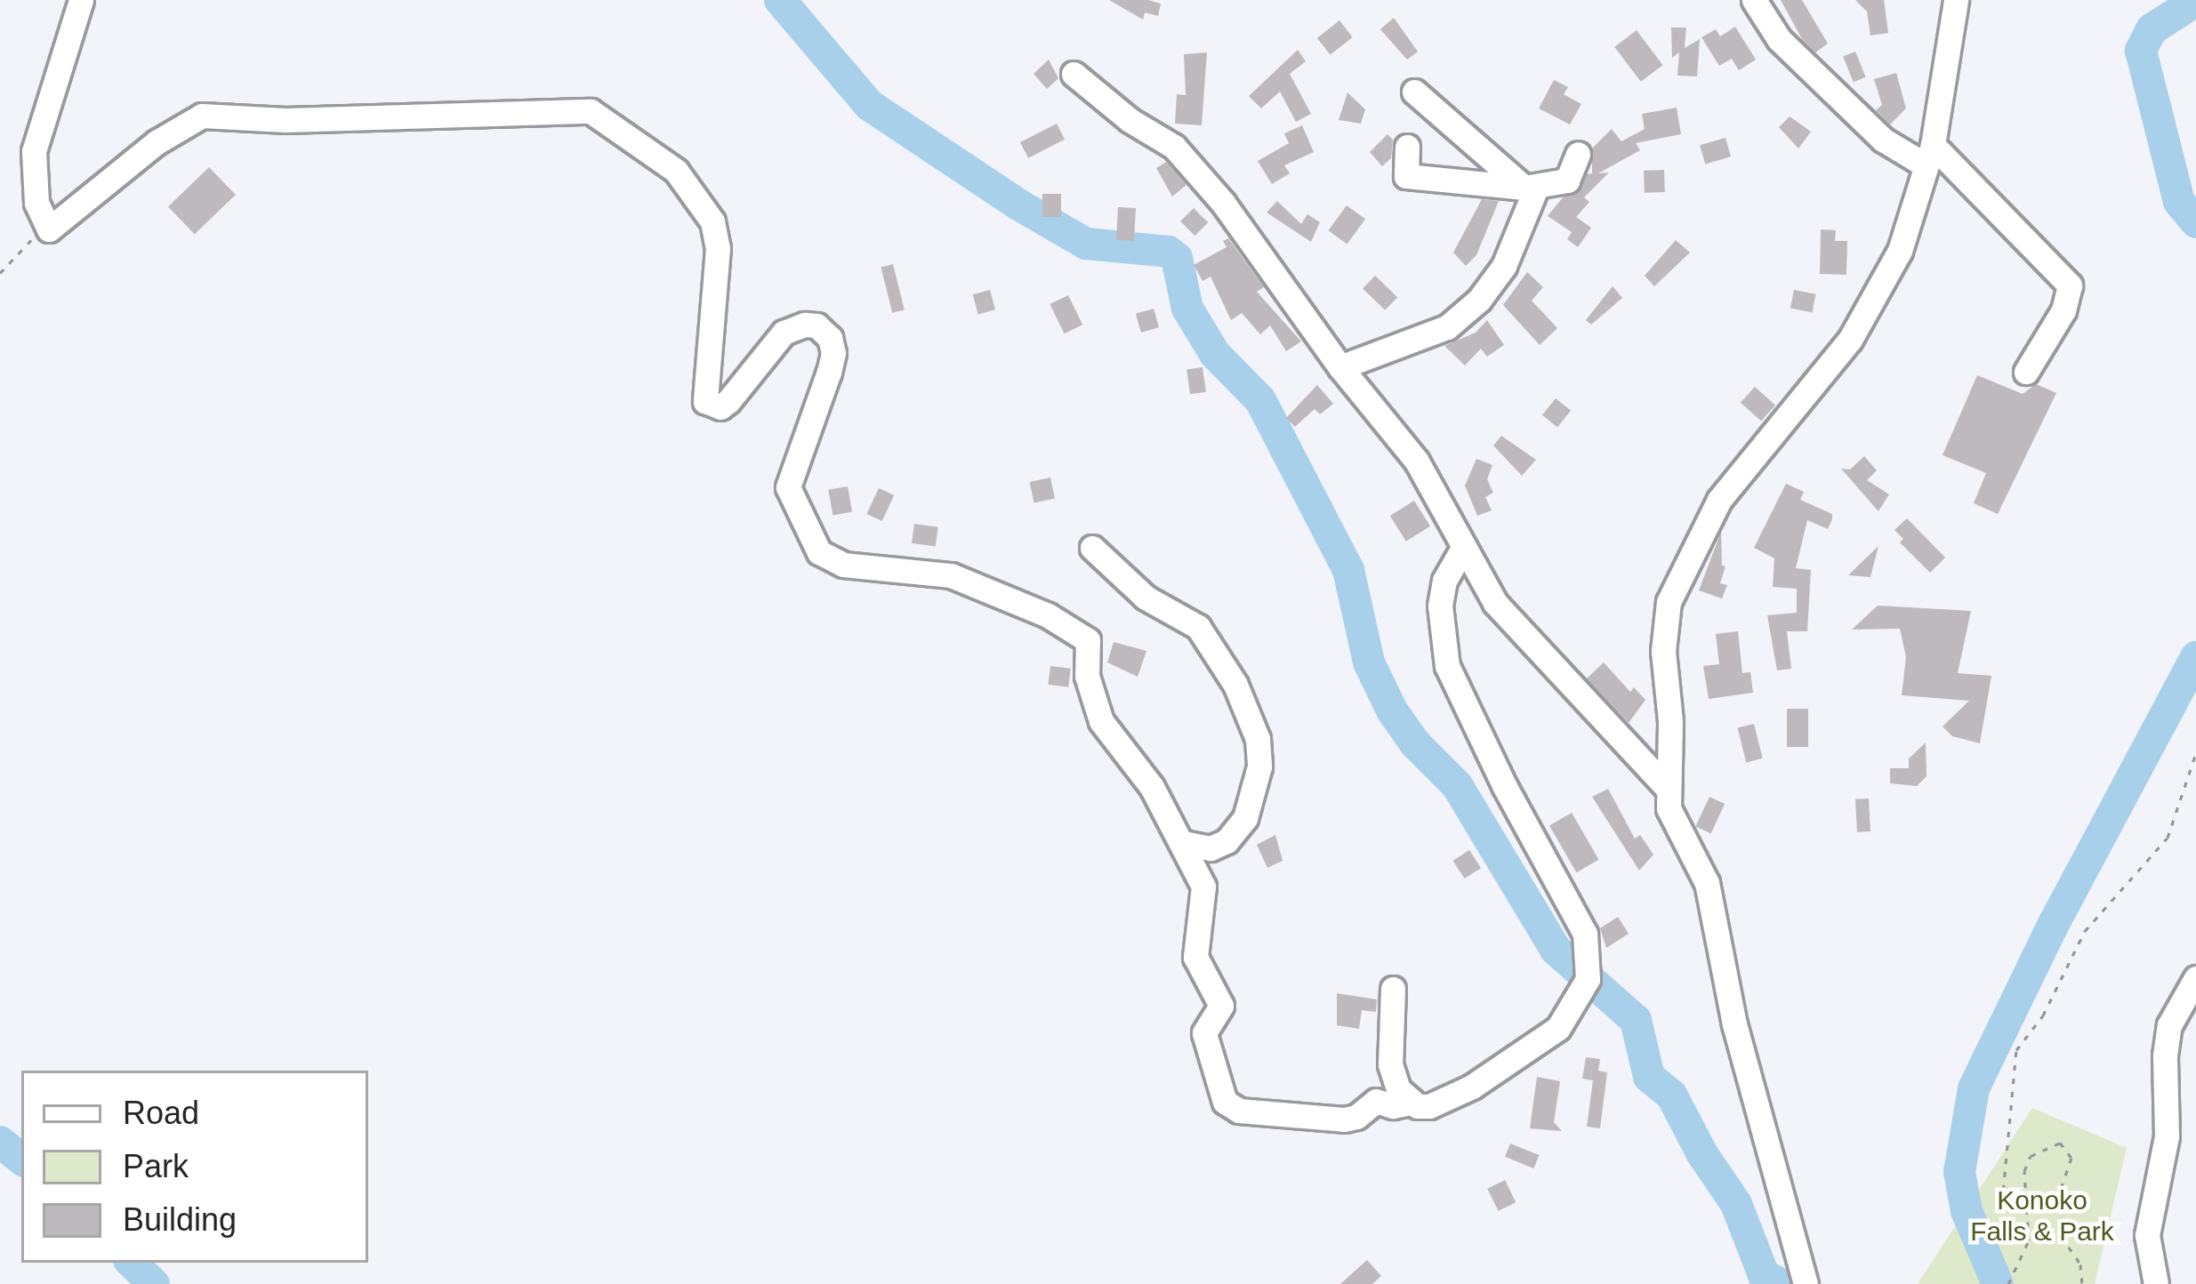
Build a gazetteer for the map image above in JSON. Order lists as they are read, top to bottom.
{
  "parks": ["Konoko Falls & Park"],
  "legend": ["Road", "Park", "Building"]
}
